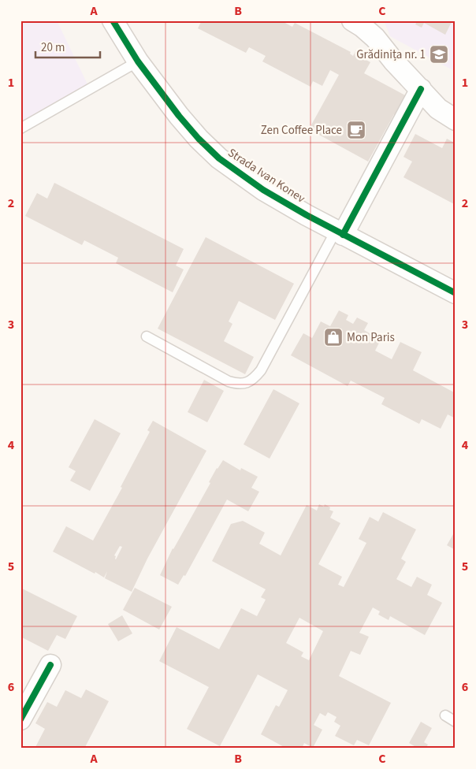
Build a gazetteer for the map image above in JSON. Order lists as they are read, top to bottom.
{
  "streets": {
    "street": ["Strada Ivan Konev"]
  },
  "places": {
    "school or university": ["Grădinița nr. 1"],
    "cafe": ["Zen Coffee Place"],
    "shop": ["Mon Paris"]
  },
  "scale_bar": "20 m",
  "grid": {
    "columns": ["A", "B", "C"],
    "rows": [
      "1",
      "2",
      "3",
      "4",
      "5",
      "6"
    ]
  }
}
